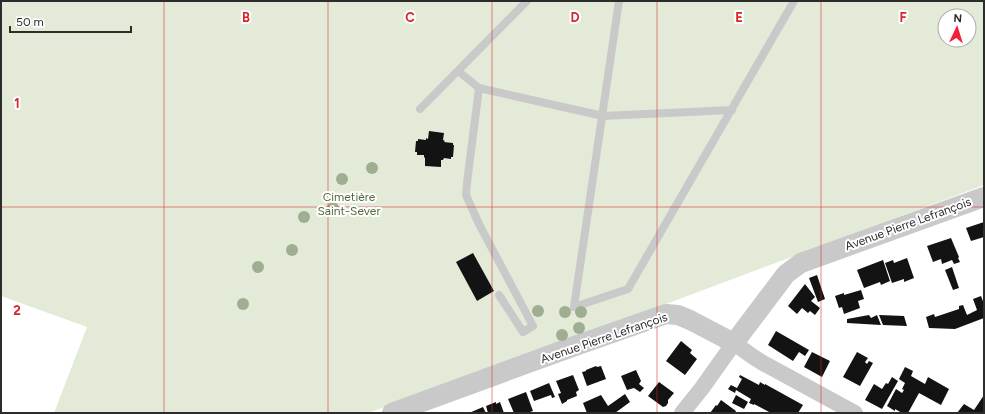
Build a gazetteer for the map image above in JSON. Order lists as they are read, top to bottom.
{
  "streets": {
    "street": ["Avenue Pierre Lefrançois"]
  },
  "parks": ["Cimetière Saint-Sever"],
  "scale_bar": "50 m",
  "north": "top",
  "grid": {
    "columns": [
      "B",
      "C",
      "D",
      "E",
      "F"
    ],
    "rows": ["1", "2"]
  }
}
